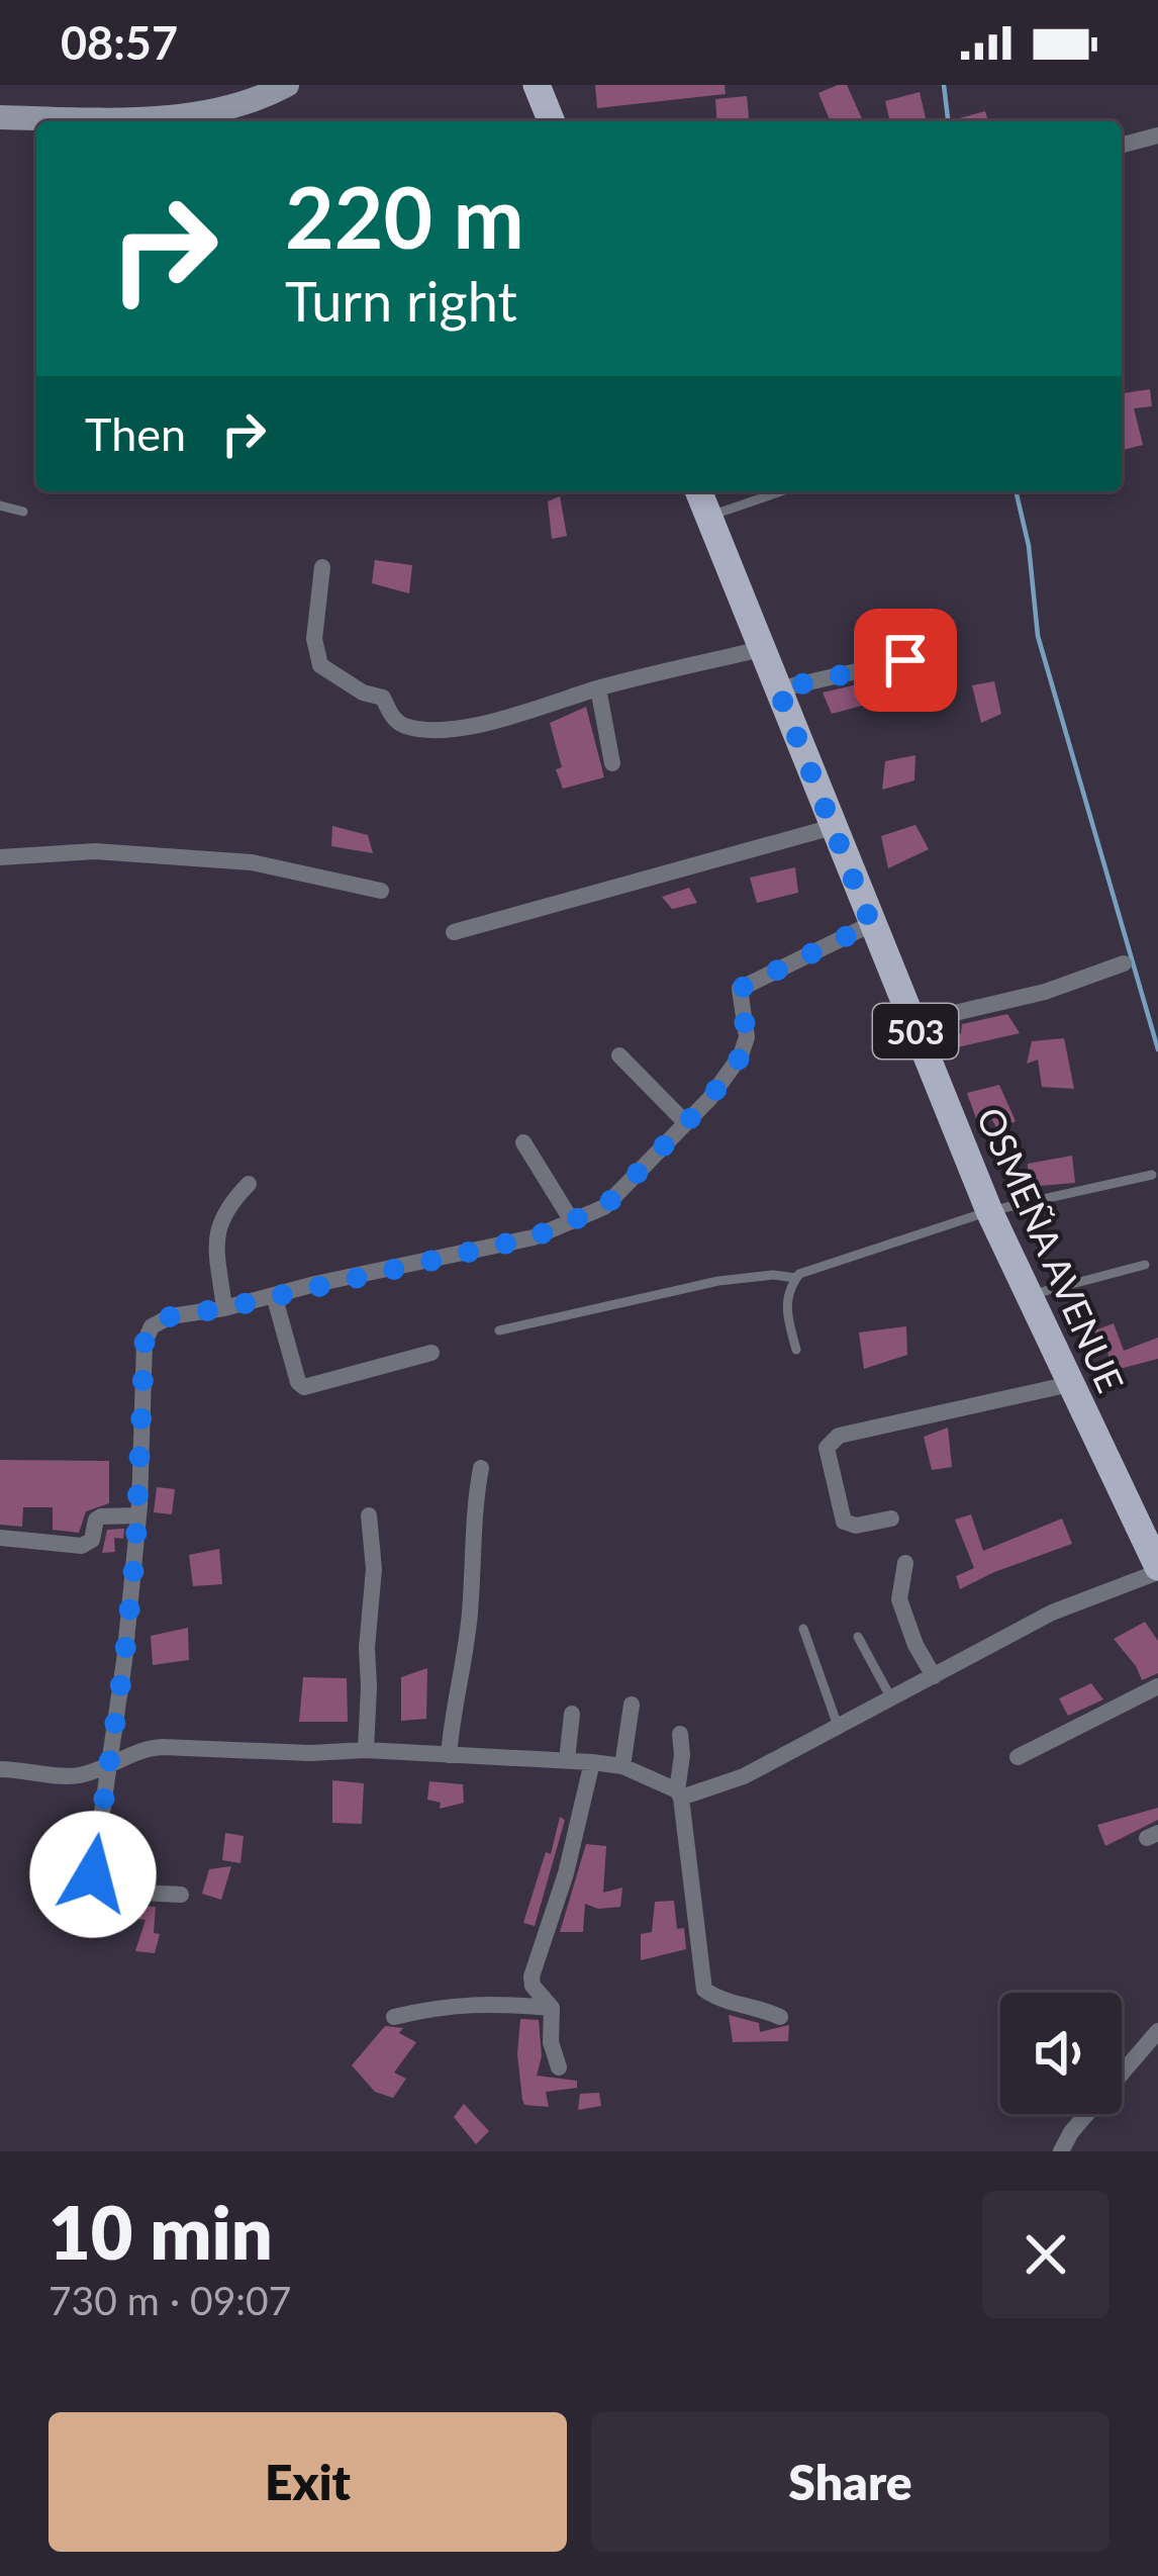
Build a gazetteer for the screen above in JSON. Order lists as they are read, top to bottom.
{
  "streets": {
    "main road": ["503", "OSMEÑA AVENUE"]
  },
  "page": {
    "status": "08:57",
    "turn": ["220 m", "Turn right"],
    "then": "Then",
    "heading": ["10 min", "730 m · 09:07"],
    "buttons": ["Exit", "Share"]
  }
}
